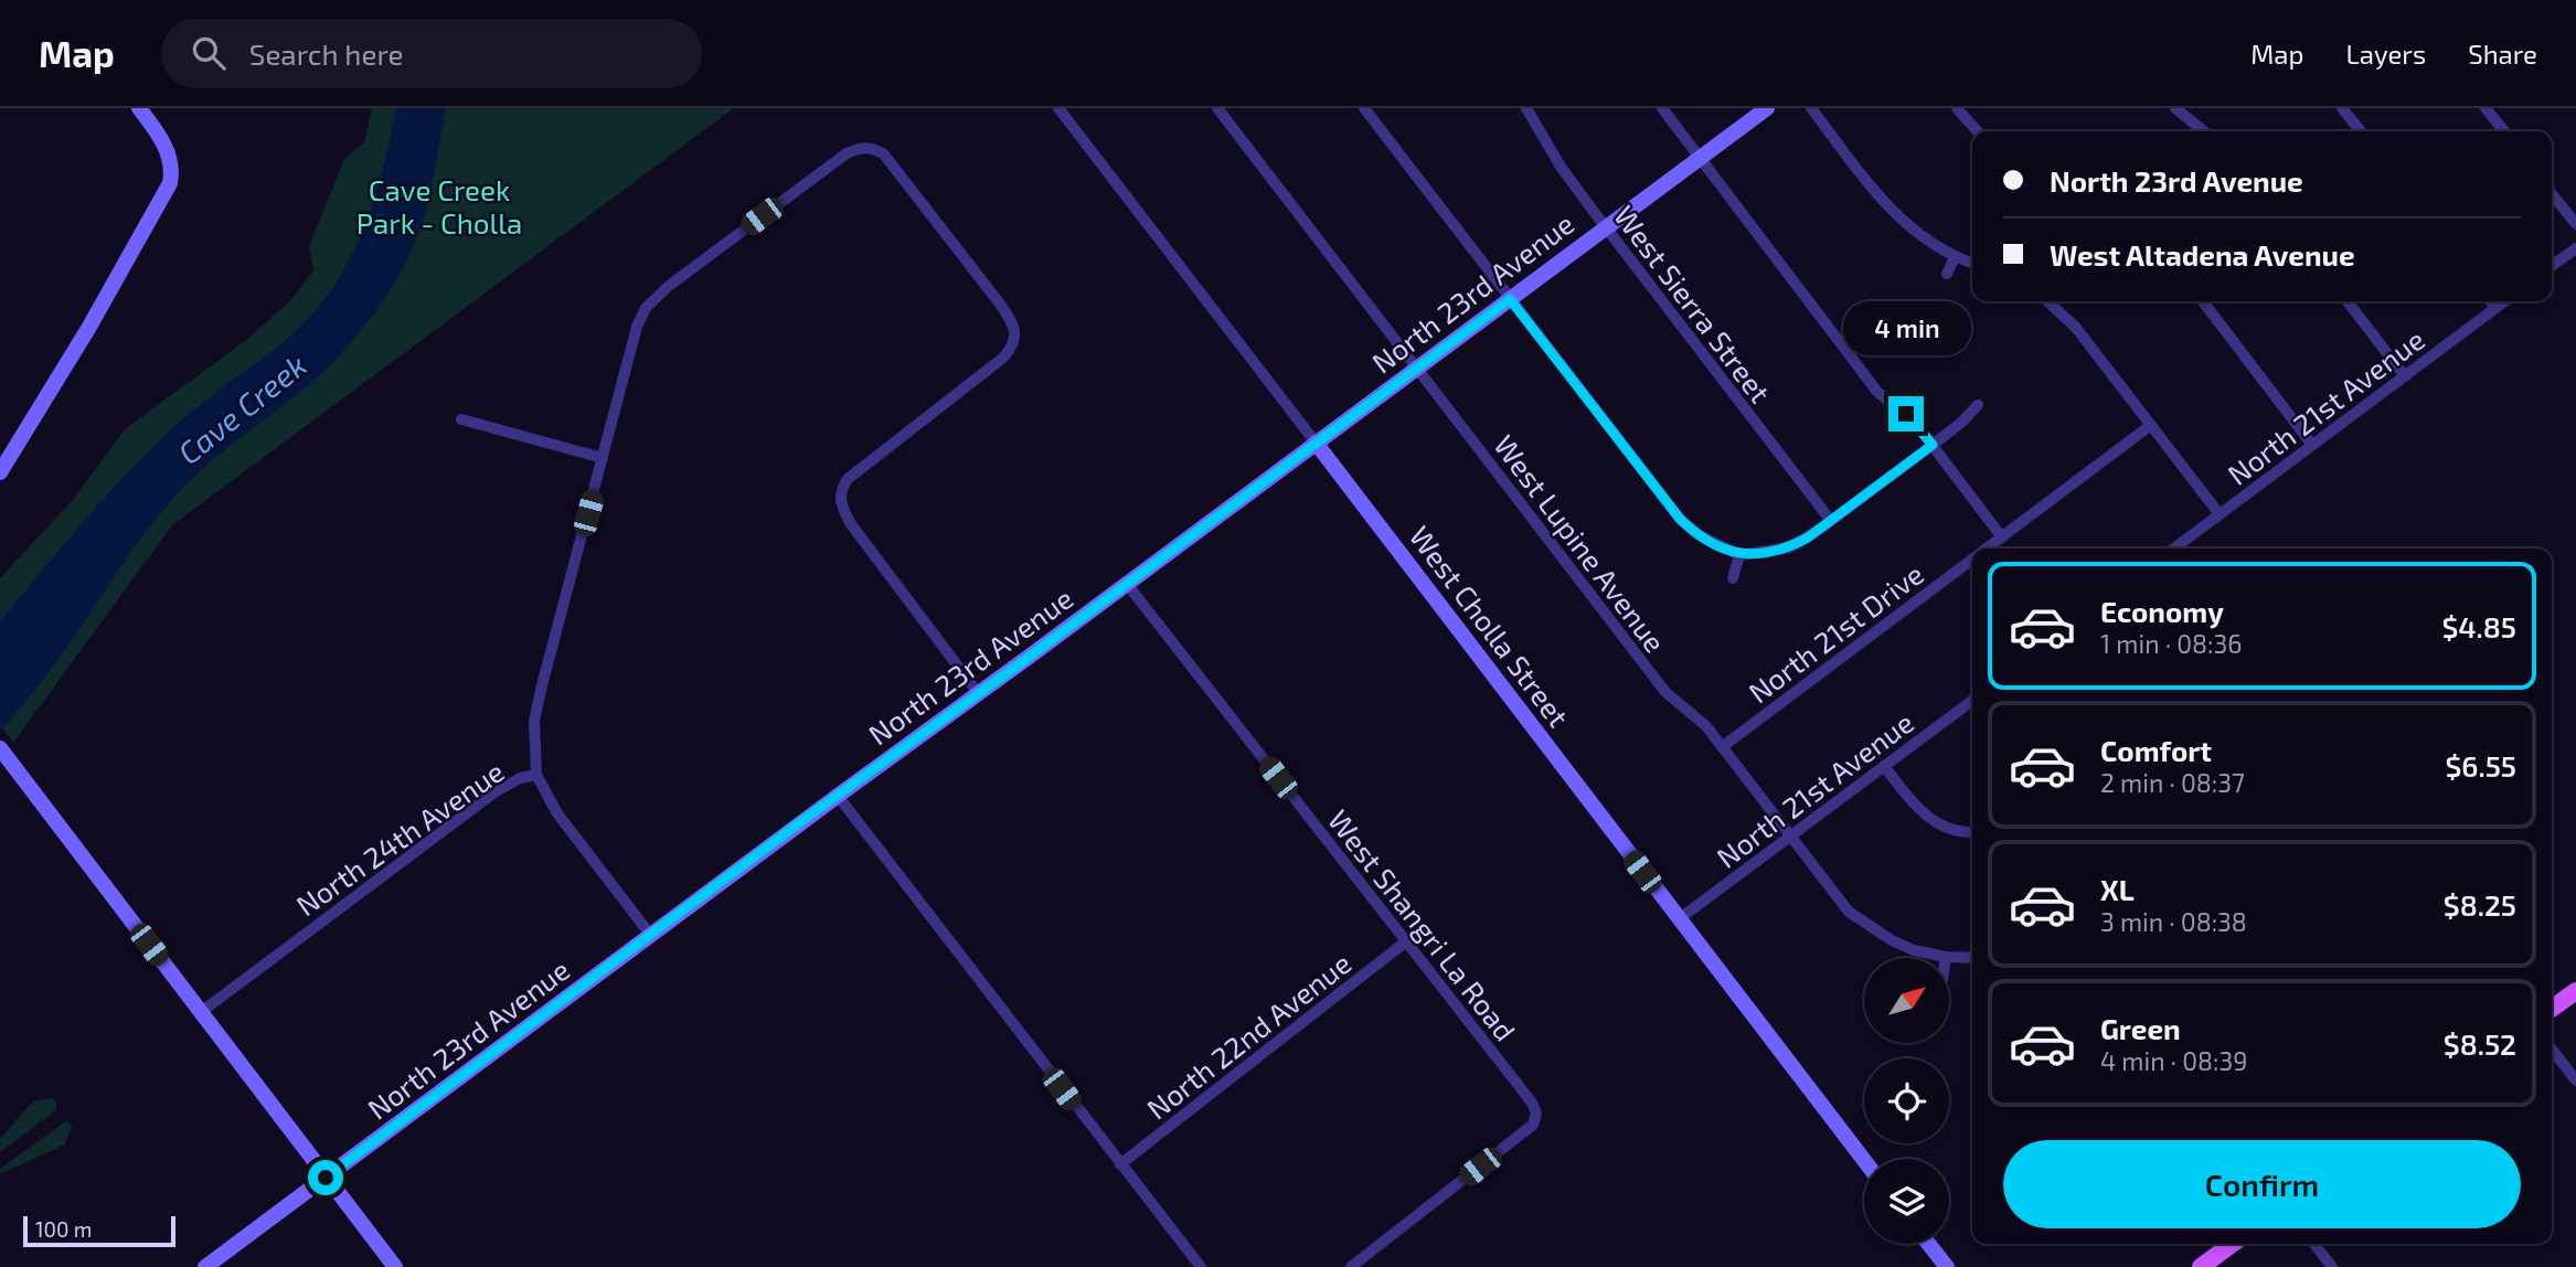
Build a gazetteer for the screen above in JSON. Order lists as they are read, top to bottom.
{
  "streets": {
    "street": [
      "North 23rd Avenue",
      "West Sierra Street",
      "North 21st Avenue",
      "West Lupine Avenue",
      "West Cholla Street",
      "North 21st Drive",
      "North 24th Avenue",
      "West Shangri La Road",
      "North 22nd Avenue"
    ]
  },
  "crossings": [
    ["North 23rd Avenue", "West Sierra Street"],
    ["North 23rd Avenue", "West Lupine Avenue"],
    ["North 23rd Avenue", "West Cholla Street"],
    ["North 23rd Avenue", "North 24th Avenue"],
    ["North 23rd Avenue", "West Shangri La Road"],
    ["North 21st Avenue", "West Lupine Avenue"],
    ["North 21st Avenue", "West Cholla Street"],
    ["West Lupine Avenue", "North 21st Drive"],
    ["West Shangri La Road", "North 22nd Avenue"]
  ],
  "water": ["Cave Creek"],
  "parks": ["Cave Creek Park - Cholla"],
  "scale_bar": "100 m",
  "north": "top right",
  "page": {
    "header": "Map",
    "search": "Search here",
    "nav": ["Map", "Layers", "Share"],
    "banner": ["North 23rd Avenue", "West Altadena Avenue"],
    "bubble": "4 min",
    "list": [
      {
        "name": "Economy",
        "note": "1 min · 08:36",
        "value": "$4.85"
      },
      {
        "name": "Comfort",
        "note": "2 min · 08:37",
        "value": "$6.55"
      },
      {
        "name": "XL",
        "note": "3 min · 08:38",
        "value": "$8.25"
      },
      {
        "name": "Green",
        "note": "4 min · 08:39",
        "value": "$8.52"
      }
    ],
    "buttons": "Confirm",
    "scale": "100 m"
  }
}
